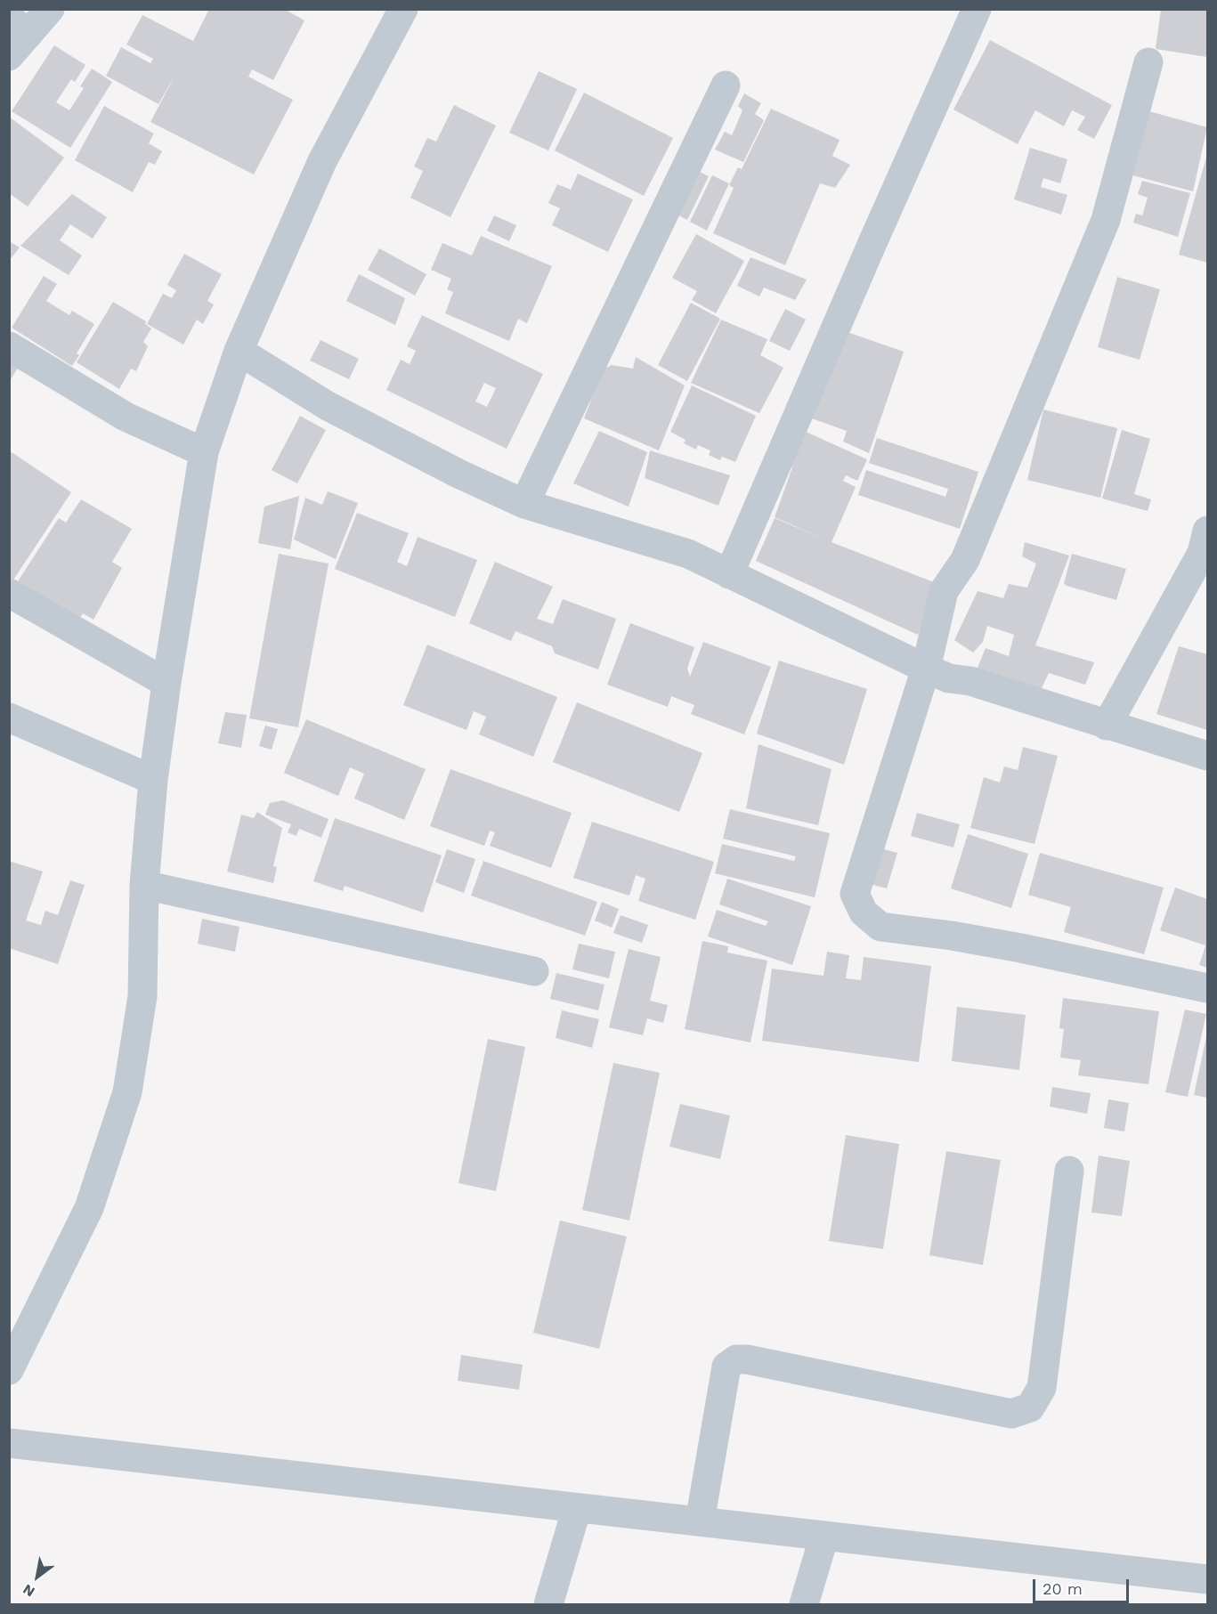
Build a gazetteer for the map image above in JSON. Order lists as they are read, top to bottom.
{
  "scale_bar": "20 m",
  "north": "bottom left"
}
